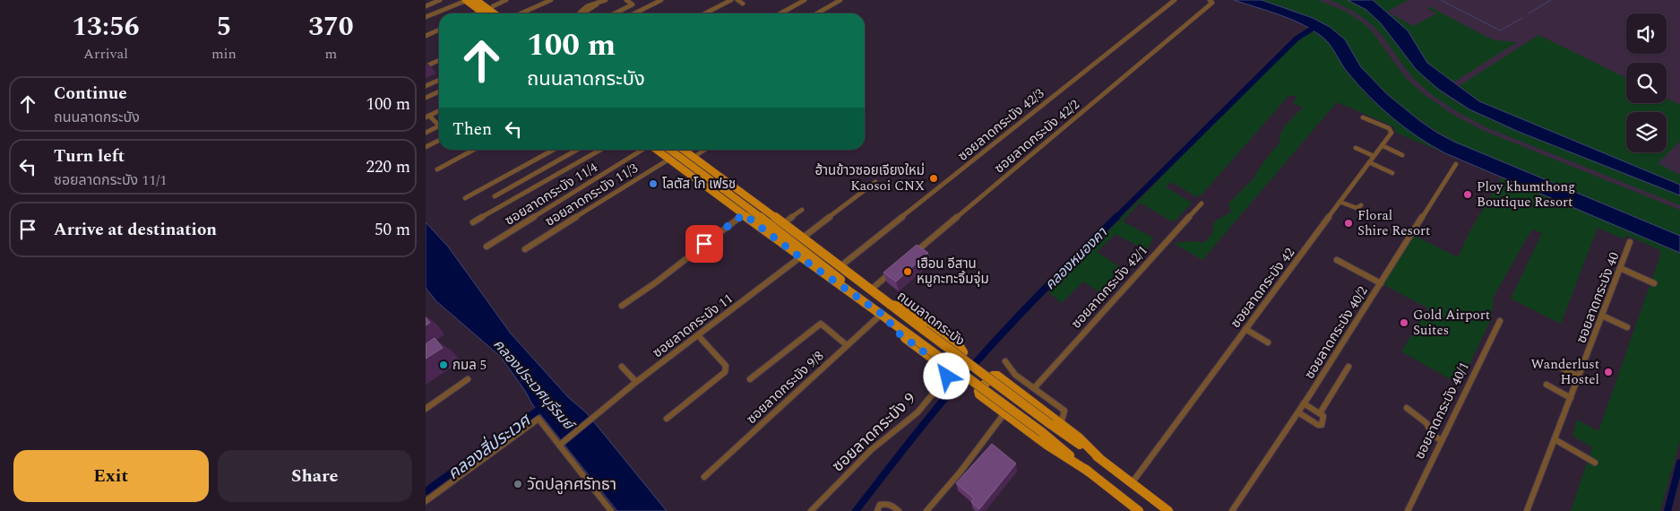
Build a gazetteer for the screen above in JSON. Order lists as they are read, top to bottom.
{
  "streets": {
    "main road": ["ถนนลาดกระบัง"],
    "street": [
      "ซอยลาดกระบัง 42/3",
      "ซอยลาดกระบัง 42/2",
      "ซอยลาดกระบัง 11/4",
      "ซอยลาดกระบัง 11/3",
      "ซอยลาดกระบัง 42/1",
      "ซอยลาดกระบัง 42",
      "ซอยลาดกระบัง 40",
      "ซอยลาดกระบัง 11",
      "ซอยลาดกระบัง 40/2",
      "ซอยลาดกระบัง 9/8",
      "ซอยลาดกระบัง 40/1",
      "ซอยลาดกระบัง 9"
    ]
  },
  "crossings": [
    ["ซอยลาดกระบัง 42/3", "ถนนลาดกระบัง"],
    ["ซอยลาดกระบัง 11/3", "ถนนลาดกระบัง"],
    ["ซอยลาดกระบัง 42", "ถนนลาดกระบัง"],
    ["ถนนลาดกระบัง", "ซอยลาดกระบัง 11"],
    ["ถนนลาดกระบัง", "ซอยลาดกระบัง 9/8"]
  ],
  "water": ["คลองหนองคา", "คลองประเวศบุรีรมย์", "คลองสี่ประเวศ"],
  "places": [
    "ฮ้านข้าวซอยเจียงใหม่ Kaosoi CNX",
    "โลตัส โก เฟรช",
    "Ploy khumthong Boutique Resort",
    "Floral Shire Resort",
    "เฮือน อีสาน หมูกะทะจิ้มจุ่ม",
    "Gold Airport Suites",
    "กมล 5",
    "Wanderlust Hostel",
    "วัดปลูกศรัทธา"
  ],
  "page": {
    "eta": [
      "13:56",
      "Arrival",
      "5",
      "min",
      "370",
      "m"
    ],
    "turn": ["100 m", "ถนนลาดกระบัง"],
    "list": [
      {
        "name": "Continue",
        "note": "ถนนลาดกระบัง",
        "value": "100 m"
      },
      {
        "name": "Turn left",
        "note": "ซอยลาดกระบัง 11/1",
        "value": "220 m"
      },
      {
        "name": "Arrive at destination",
        "value": "50 m"
      }
    ],
    "then": "Then",
    "buttons": ["Exit", "Share"]
  }
}
